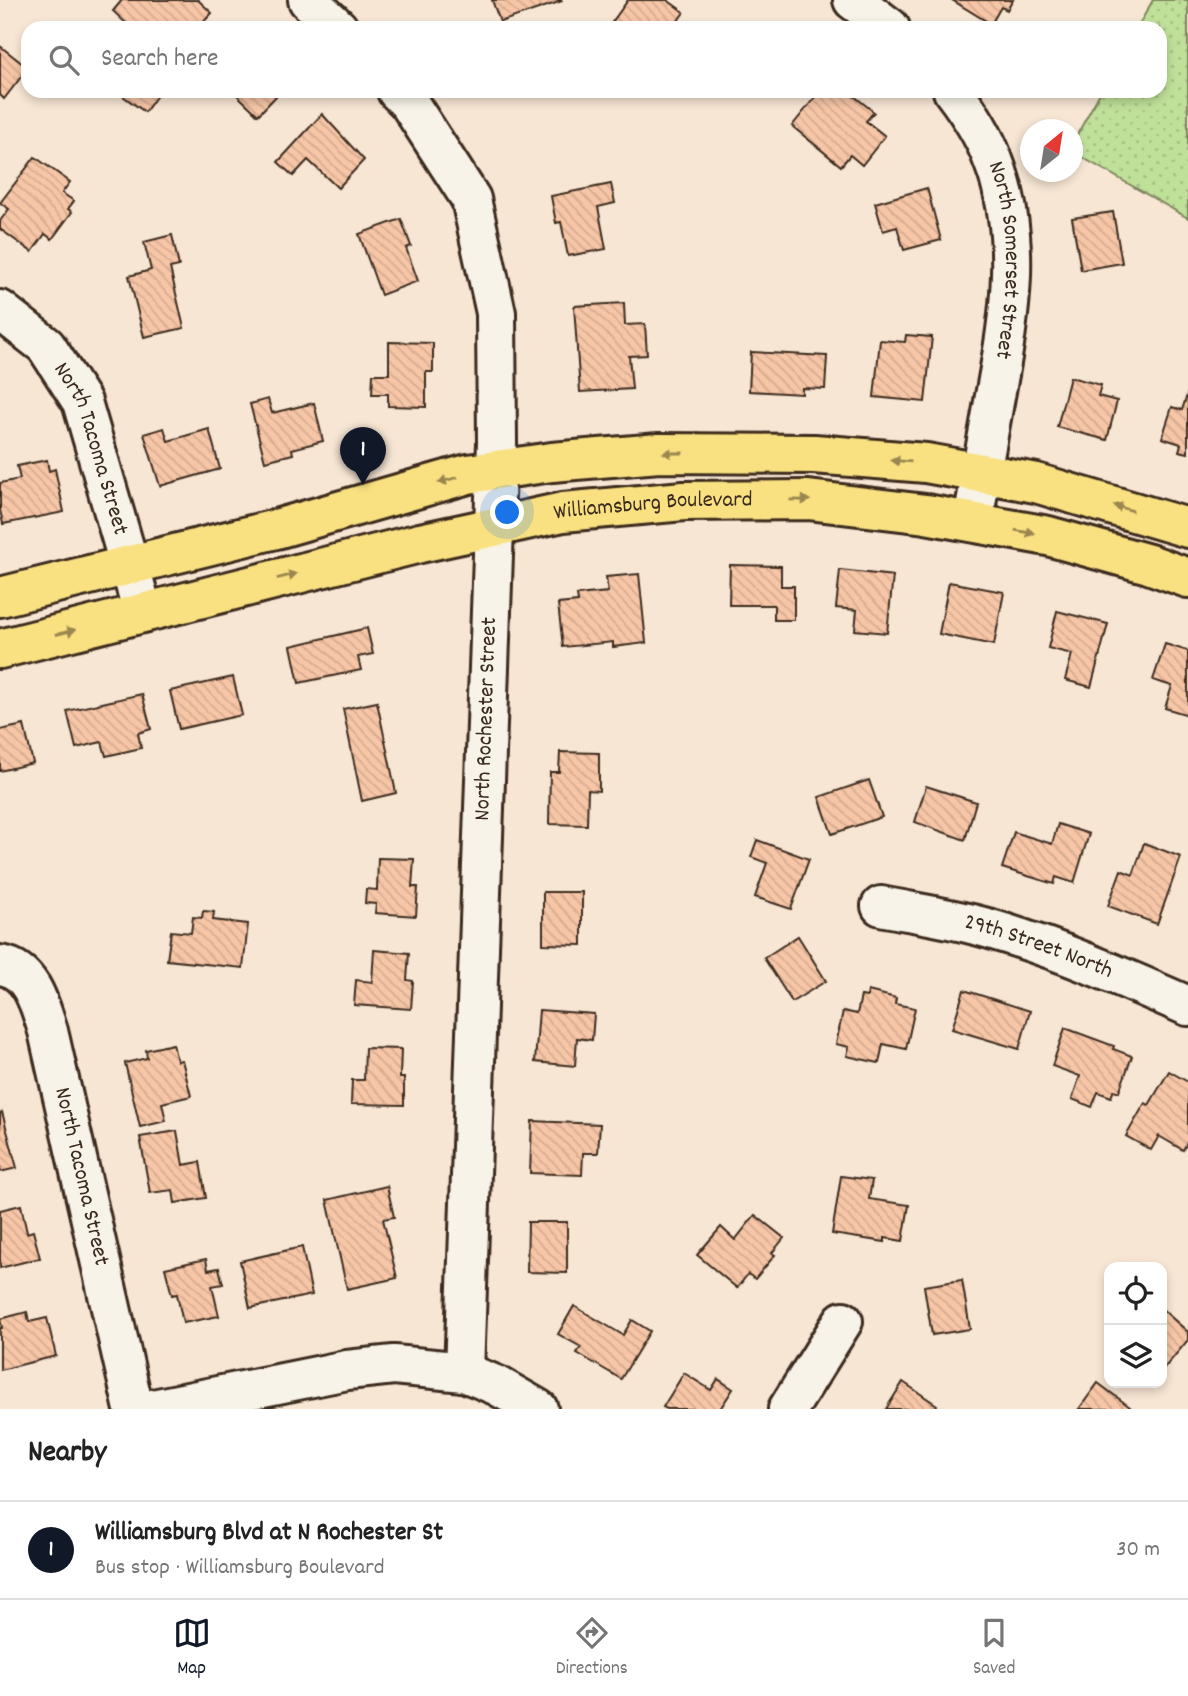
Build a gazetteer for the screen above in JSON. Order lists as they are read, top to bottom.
{
  "streets": {
    "main road": ["Williamsburg Boulevard"],
    "street": [
      "North Somerset Street",
      "North Tacoma Street",
      "North Rochester Street",
      "29th Street North"
    ]
  },
  "crossings": [
    ["North Somerset Street", "Williamsburg Boulevard"],
    ["North Tacoma Street", "Williamsburg Boulevard"],
    ["Williamsburg Boulevard", "North Rochester Street"]
  ],
  "north": "top right",
  "page": {
    "search": "Search here",
    "pins": "1",
    "heading": "Nearby",
    "list": [
      {
        "mark": "1",
        "name": "Williamsburg Blvd at N Rochester St",
        "note": "Bus stop · Williamsburg Boulevard",
        "value": "30 m"
      }
    ],
    "nav": ["Map", "Directions", "Saved"]
  }
}
